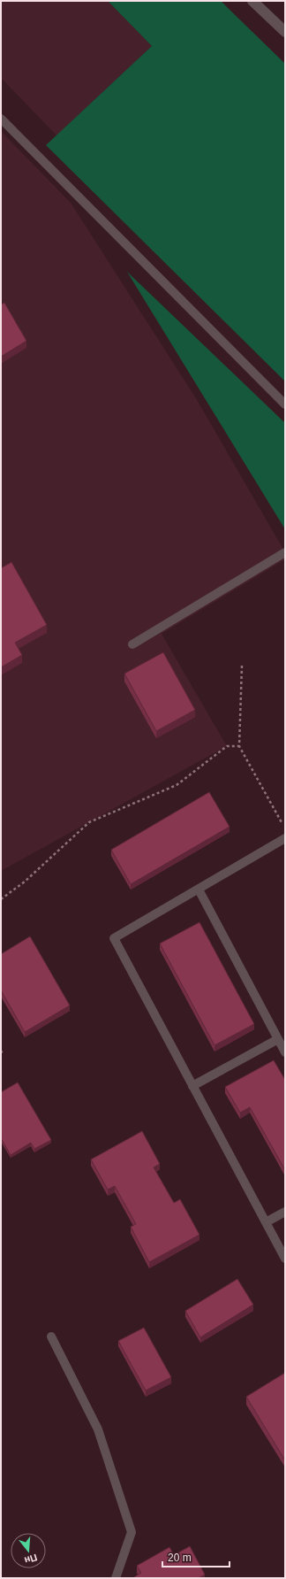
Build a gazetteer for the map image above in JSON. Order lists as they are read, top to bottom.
{
  "scale_bar": "20 m",
  "north": "bottom"
}
